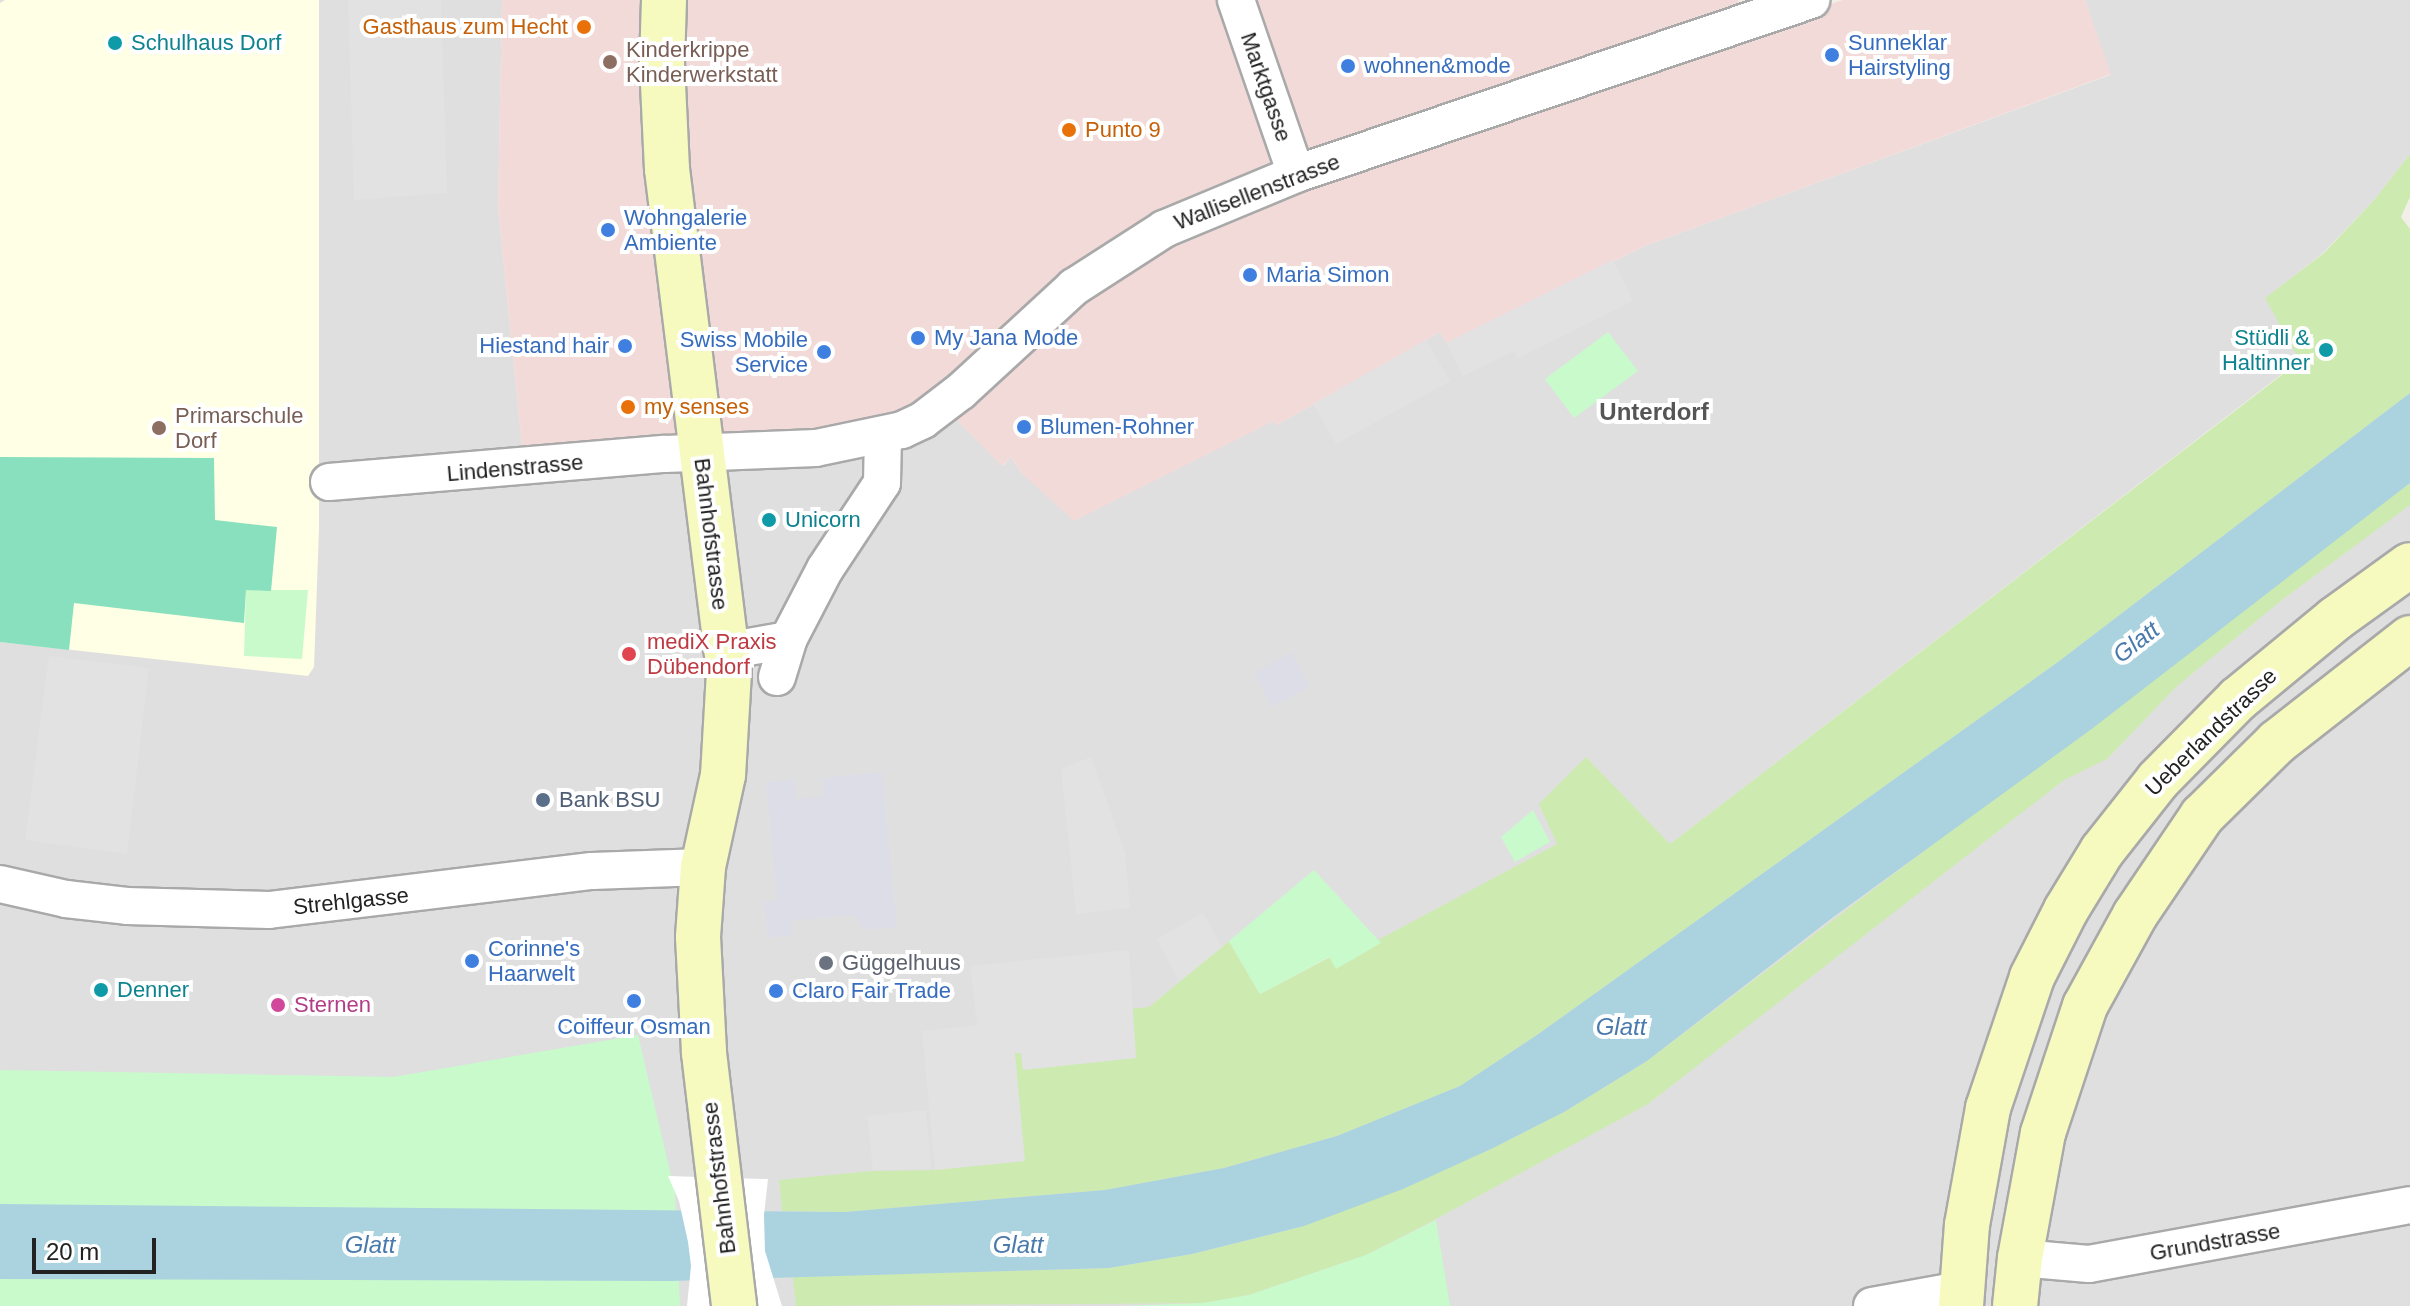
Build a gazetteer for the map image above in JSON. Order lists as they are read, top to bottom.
{
  "streets": {
    "main road": ["Bahnhofstrasse", "Ueberlandstrasse"],
    "street": [
      "Marktgasse",
      "Wallisellenstrasse",
      "Lindenstrasse",
      "Strehlgasse",
      "Grundstrasse"
    ]
  },
  "crossings": [
    ["Marktgasse", "Wallisellenstrasse"],
    ["Wallisellenstrasse", "Lindenstrasse"],
    ["Wallisellenstrasse", "Bahnhofstrasse"],
    ["Lindenstrasse", "Bahnhofstrasse"],
    ["Bahnhofstrasse", "Strehlgasse"]
  ],
  "districts": ["Unterdorf"],
  "water": ["Glatt"],
  "places": [
    "Gasthaus zum Hecht",
    "Schulhaus Dorf",
    "Sunneklar Hairstyling",
    "Kinderkrippe Kinderwerkstatt",
    "wohnen&mode",
    "Punto 9",
    "Wohngalerie Ambiente",
    "Maria Simon",
    "My Jana Mode",
    "Hiestand hair",
    "Stüdli & Haltinner",
    "Swiss Mobile Service",
    "my senses",
    "Blumen-Rohner",
    "Primarschule Dorf",
    "Unicorn",
    "mediX Praxis Dübendorf",
    "Bank BSU",
    "Corinne's Haarwelt",
    "Güggelhuus",
    "Denner",
    "Claro Fair Trade",
    "Coiffeur Osman",
    "Sternen"
  ],
  "scale_bar": "20 m"
}
